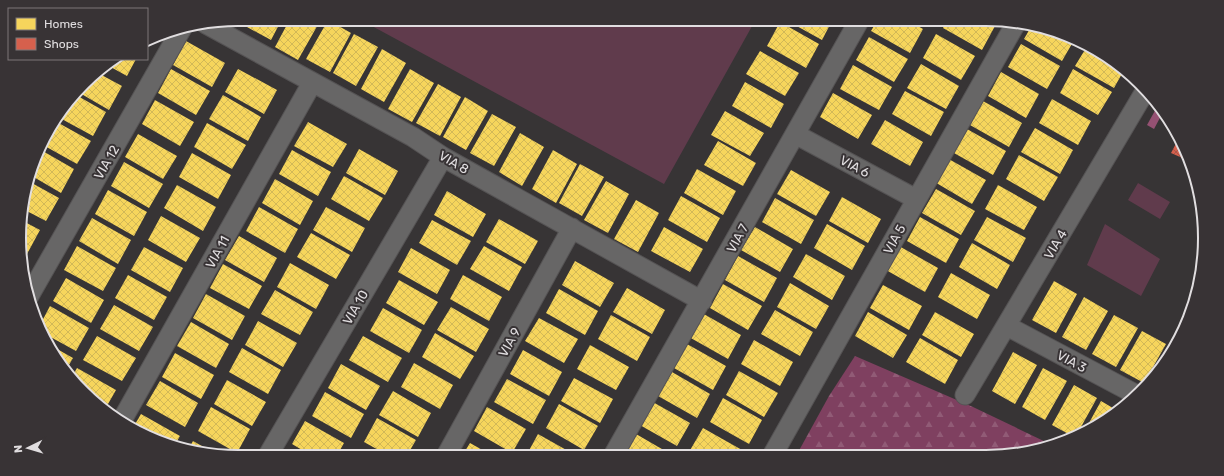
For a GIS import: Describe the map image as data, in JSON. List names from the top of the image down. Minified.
{"streets":{"street":["VIA 12","VIA 8","VIA 6","VIA 7","VIA 5","VIA 4","VIA 11","VIA 10","VIA 9","VIA 3"]},"crossings":[["VIA 8","VIA 7"],["VIA 8","VIA 11"],["VIA 8","VIA 10"],["VIA 8","VIA 9"],["VIA 6","VIA 7"],["VIA 6","VIA 5"],["VIA 4","VIA 3"]],"legend":["Homes","Shops"],"north":"left"}
